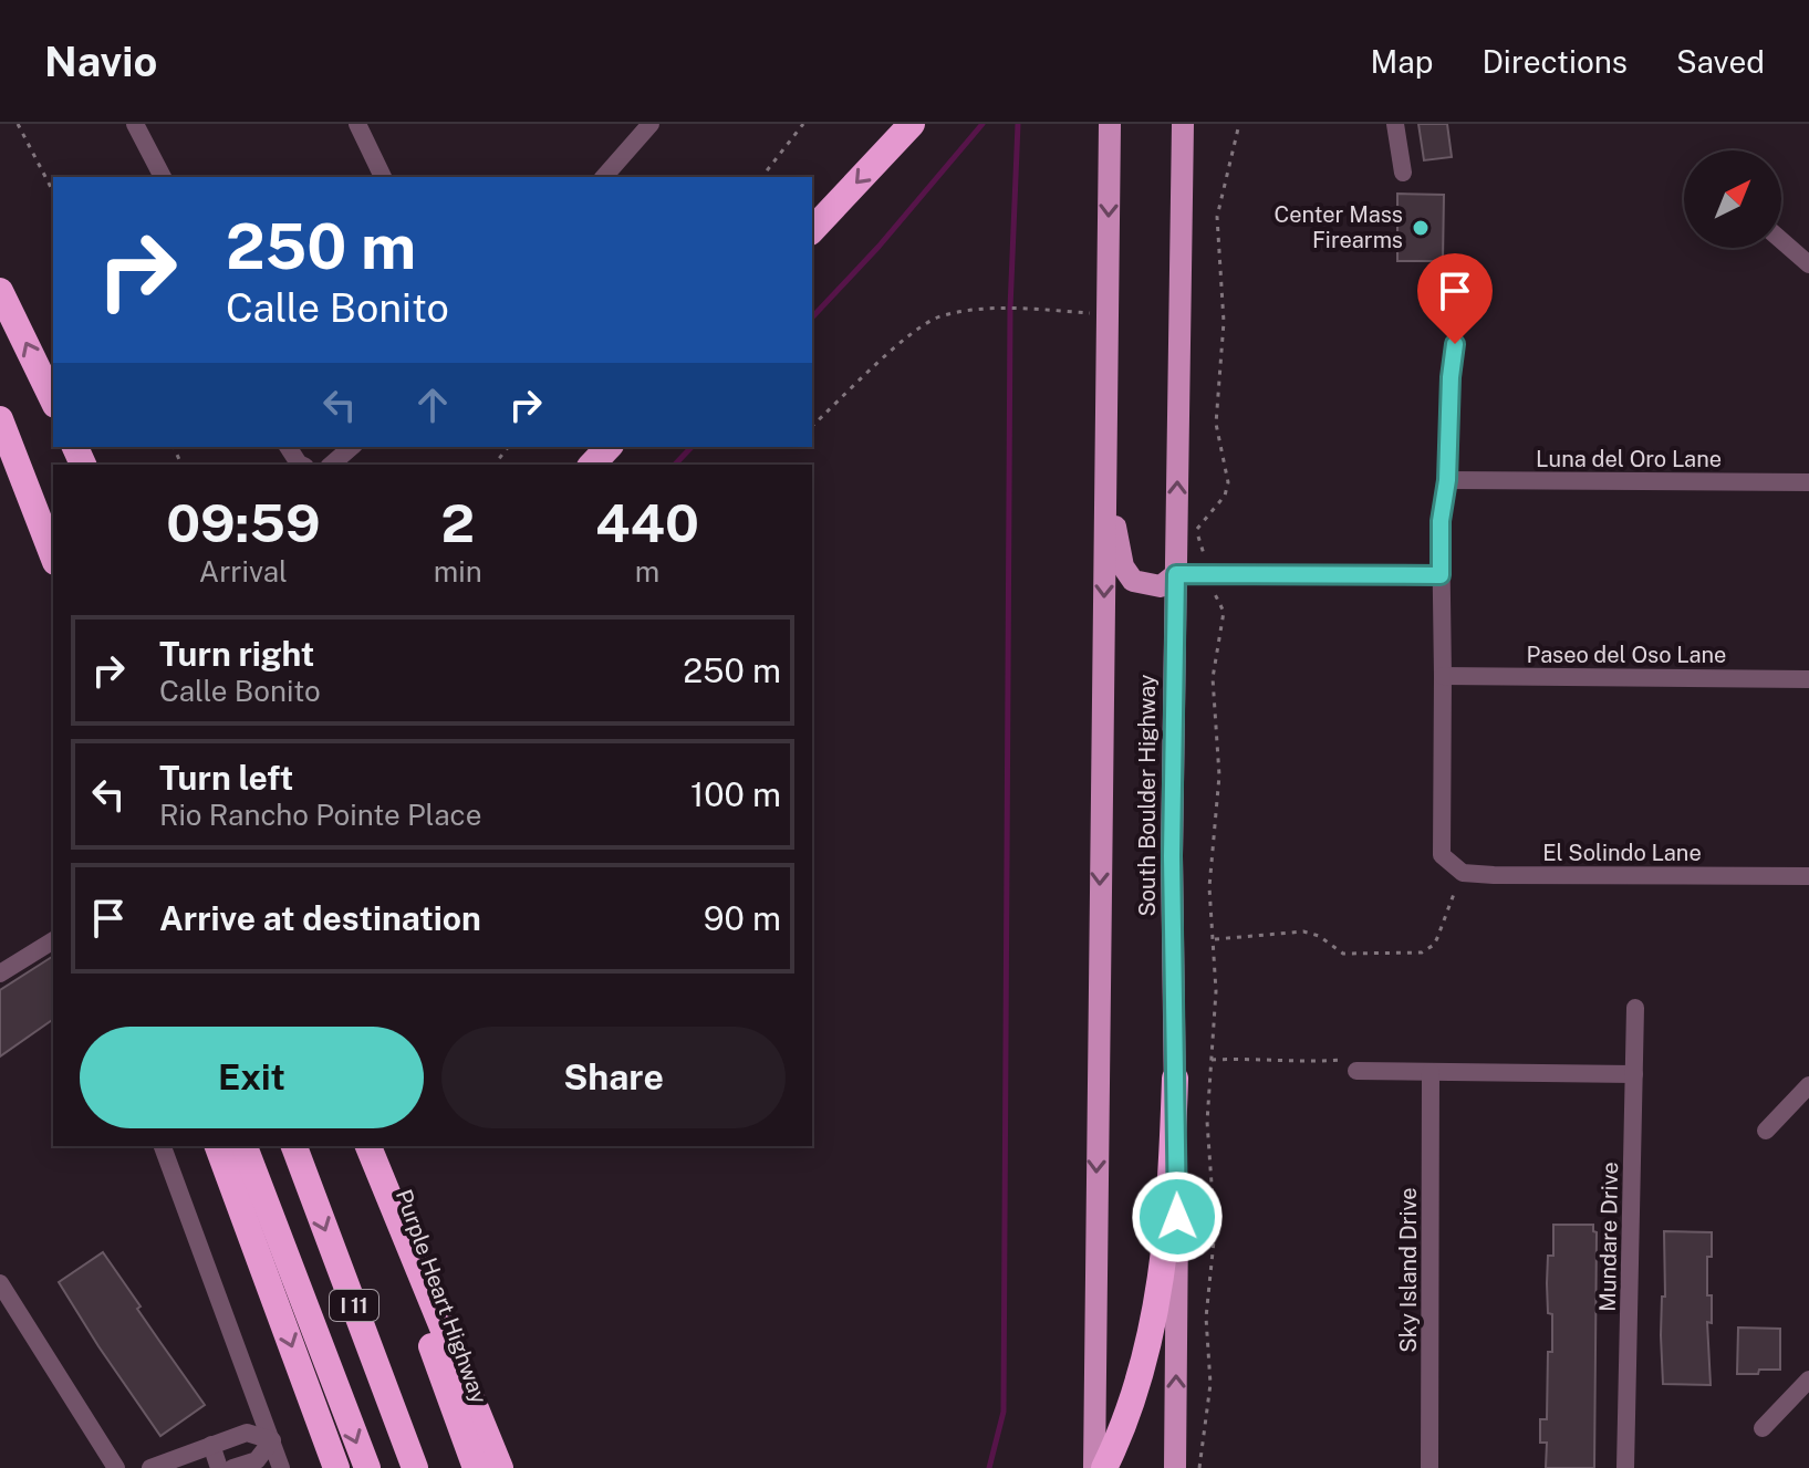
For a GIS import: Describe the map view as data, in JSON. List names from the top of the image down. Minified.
{"streets":{"highway":["Purple Heart Highway","I 11"],"main road":["South Boulder Highway"],"street":["Luna del Oro Lane","Paseo del Oso Lane","El Solindo Lane","Mundare Drive","Sky Island Drive"]},"crossings":[["Paseo del Oso Lane","El Solindo Lane"]],"places":["Center Mass Firearms"],"north":"top right","page":{"header":"Navio","nav":["Map","Directions","Saved"],"turn":["250 m","Calle Bonito"],"eta":["09:59","Arrival","2","min","440","m"],"list":[{"name":"Turn right","note":"Calle Bonito","value":"250 m"},{"name":"Turn left","note":"Rio Rancho Pointe Place","value":"100 m"},{"name":"Arrive at destination","value":"90 m"}],"buttons":["Exit","Share"]}}
